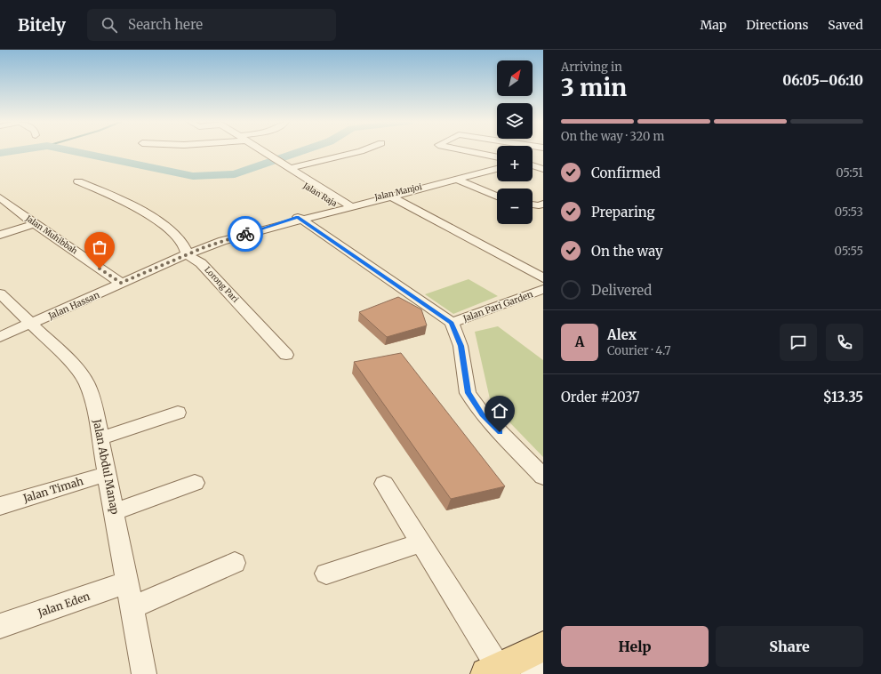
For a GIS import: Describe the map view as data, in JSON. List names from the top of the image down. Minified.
{"streets":{"street":["Jalan Manjoi","Jalan Raja","Jalan Muhibbah","Lorong Pari","Jalan Hassan","Jalan Pari Garden","Jalan Abdul Manap","Jalan Timah","Jalan Eden"]},"crossings":[["Jalan Manjoi","Jalan Raja"],["Jalan Manjoi","Jalan Hassan"],["Jalan Raja","Jalan Hassan"],["Jalan Muhibbah","Jalan Hassan"],["Lorong Pari","Jalan Hassan"],["Jalan Hassan","Jalan Abdul Manap"],["Jalan Abdul Manap","Jalan Timah"],["Jalan Abdul Manap","Jalan Eden"]],"north":"top right","page":{"header":"Bitely","search":"Search here","nav":["Map","Directions","Saved"],"heading":["3 min","Arriving in","06:05–06:10"],"panel":["Alex","Courier · 4.7","Order #2037","$13.35"],"map_buttons":["+","−"],"bar":"On the way · 320 m","list":[["Confirmed","05:51"],["Preparing","05:53"],["On the way","05:55"],"Delivered"],"round":"A","buttons":["Help","Share"]}}
